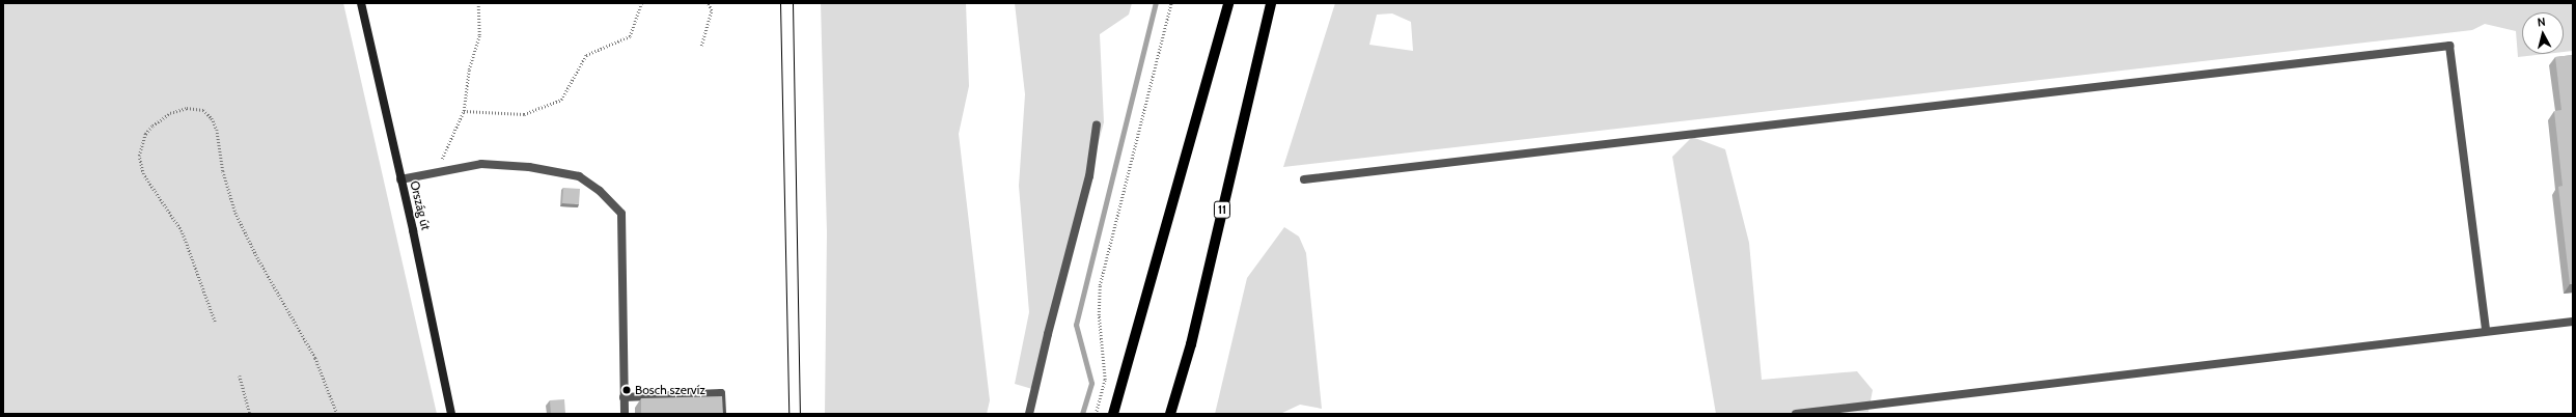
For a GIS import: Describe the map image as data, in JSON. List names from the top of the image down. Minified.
{"streets":{"main road":["Ország út","11"]},"places":["Bosch szervíz"],"north":"top"}
